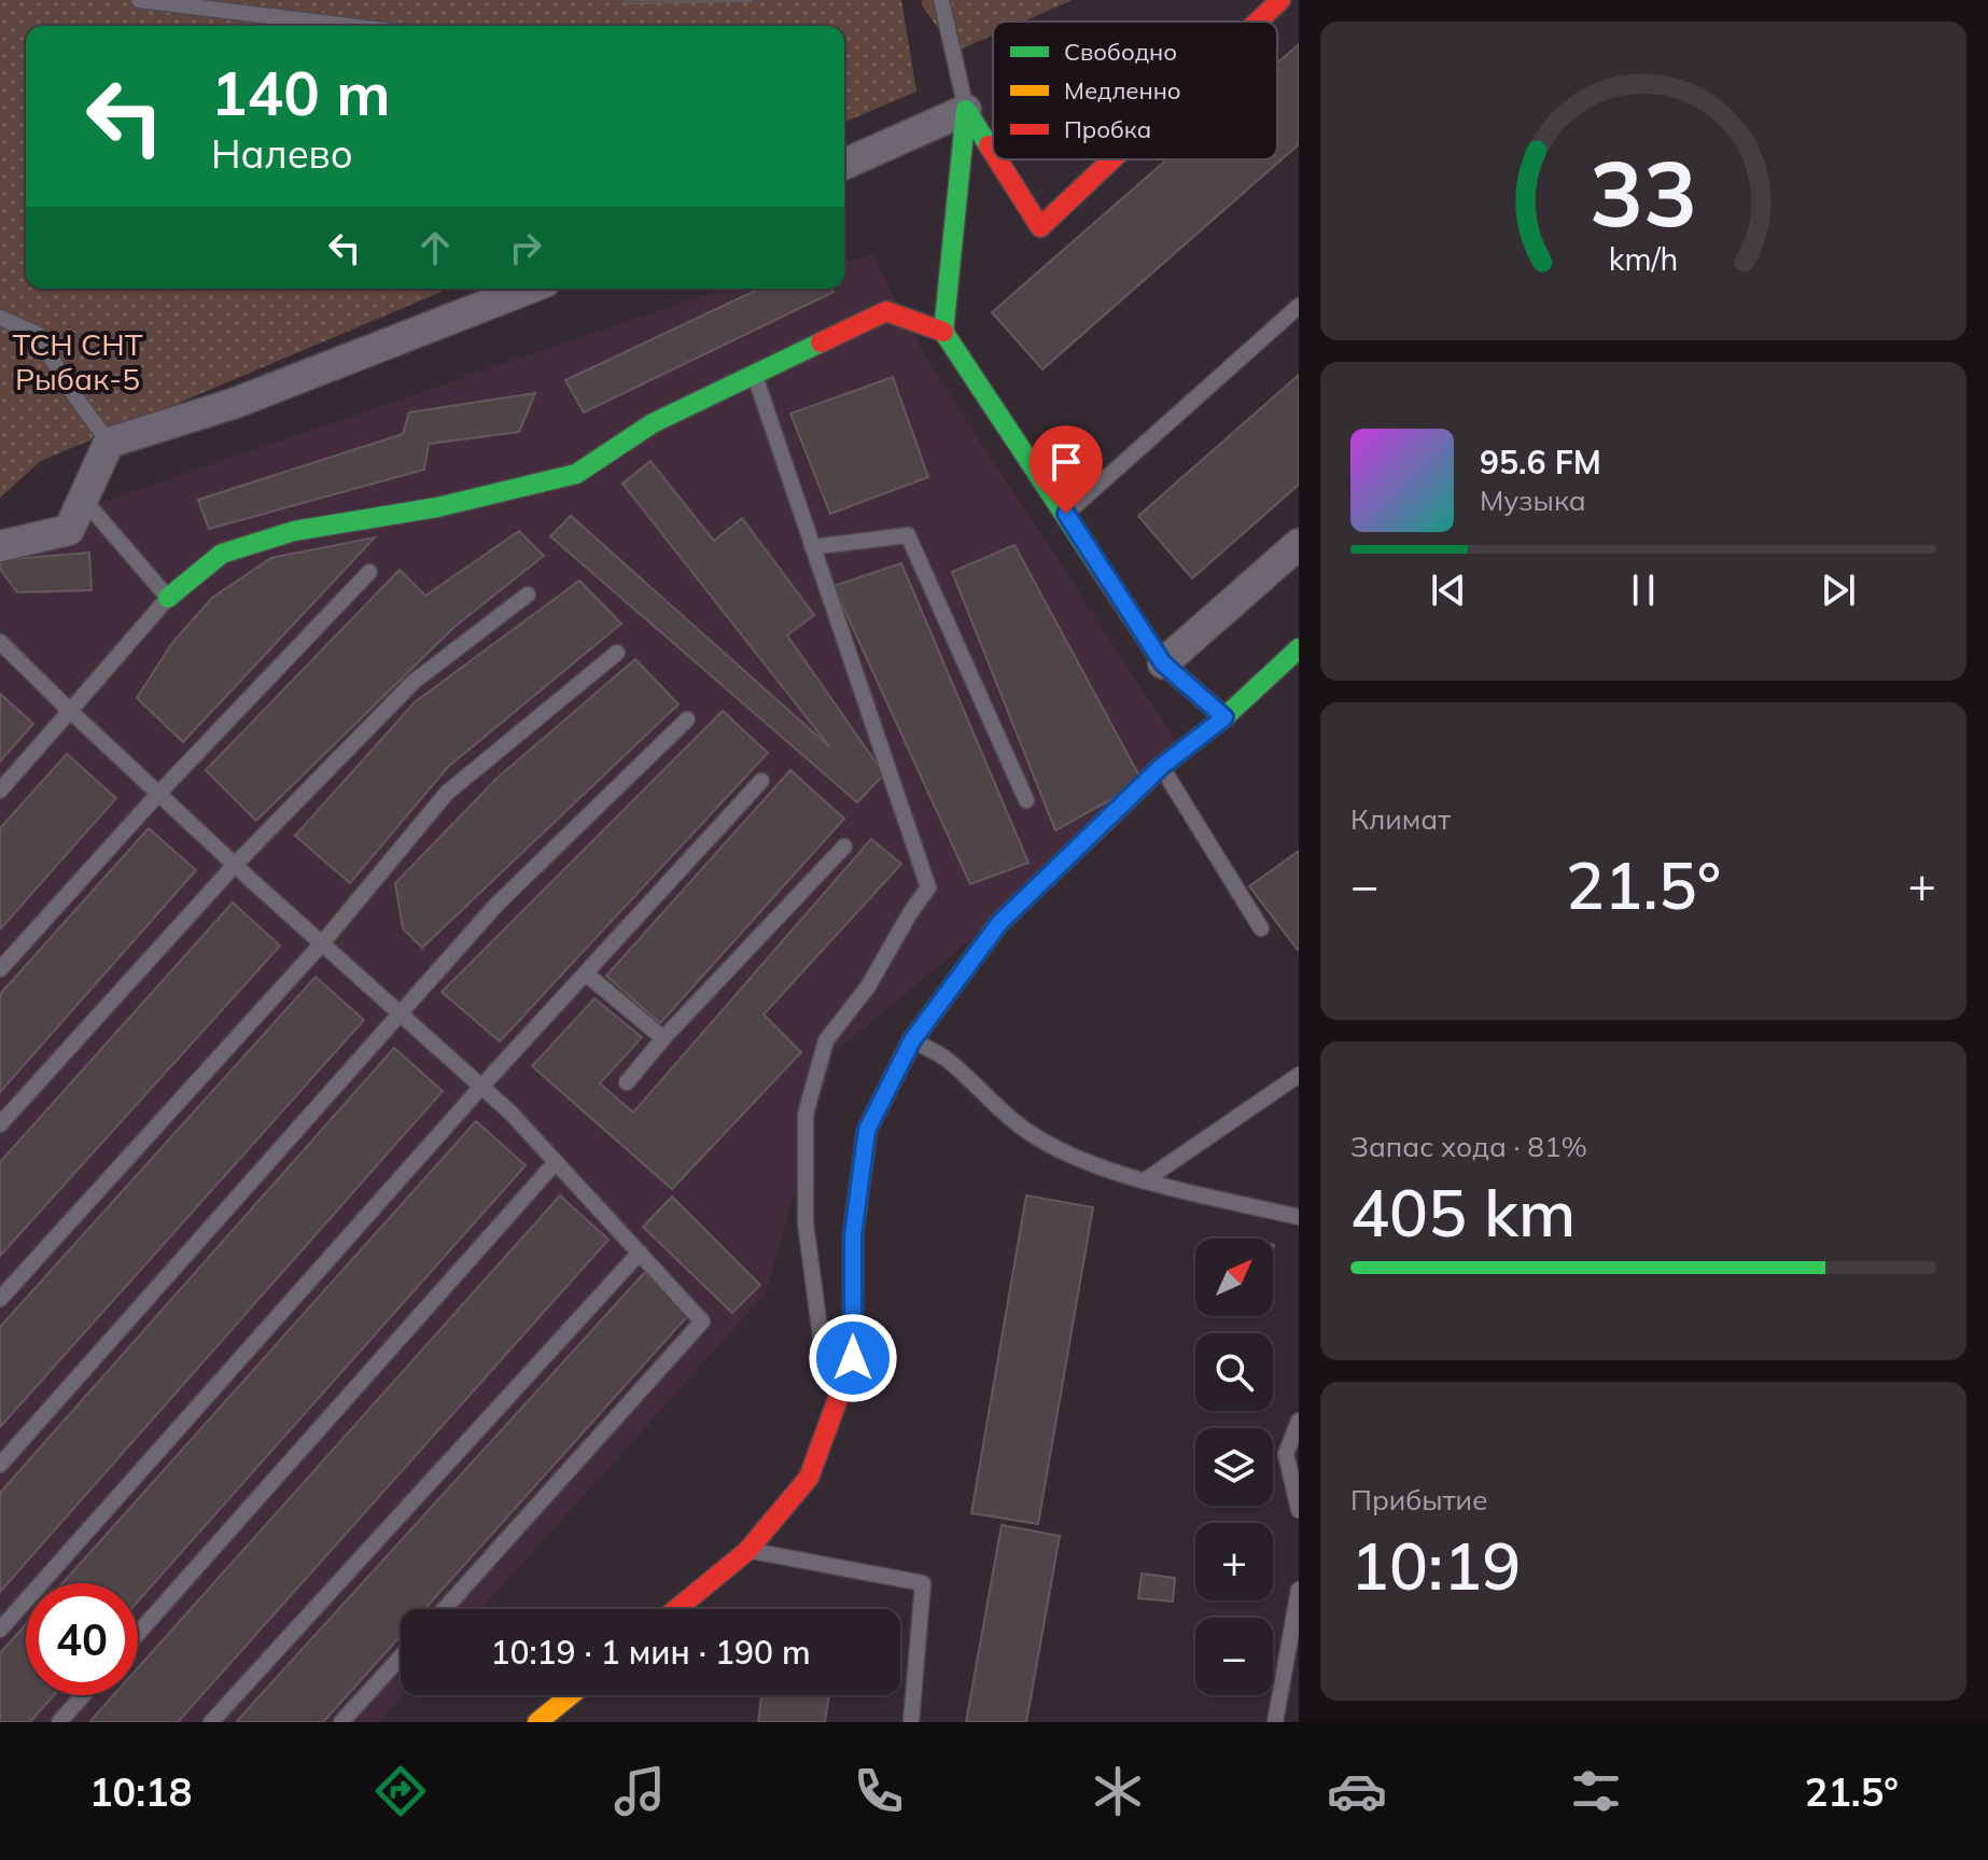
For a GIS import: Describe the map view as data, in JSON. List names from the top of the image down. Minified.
{"parks":["ТСН СНТ Рыбак-5"],"legend":["Свободно","Медленно","Пробка"],"north":"top right","page":{"turn":["140 m","Налево"],"song":["95.6 FM","Музыка"],"tile":["Климат",["Запас хода · 81%","405 km"],["Прибытие","10:19"]],"heat":["−","21.5°","+"],"map_buttons":["+","−"],"limit":"40","trip":"10:19 · 1 мин · 190 m","tabs":["10:18","21.5°"],"gauge":["33","km/h"]}}
